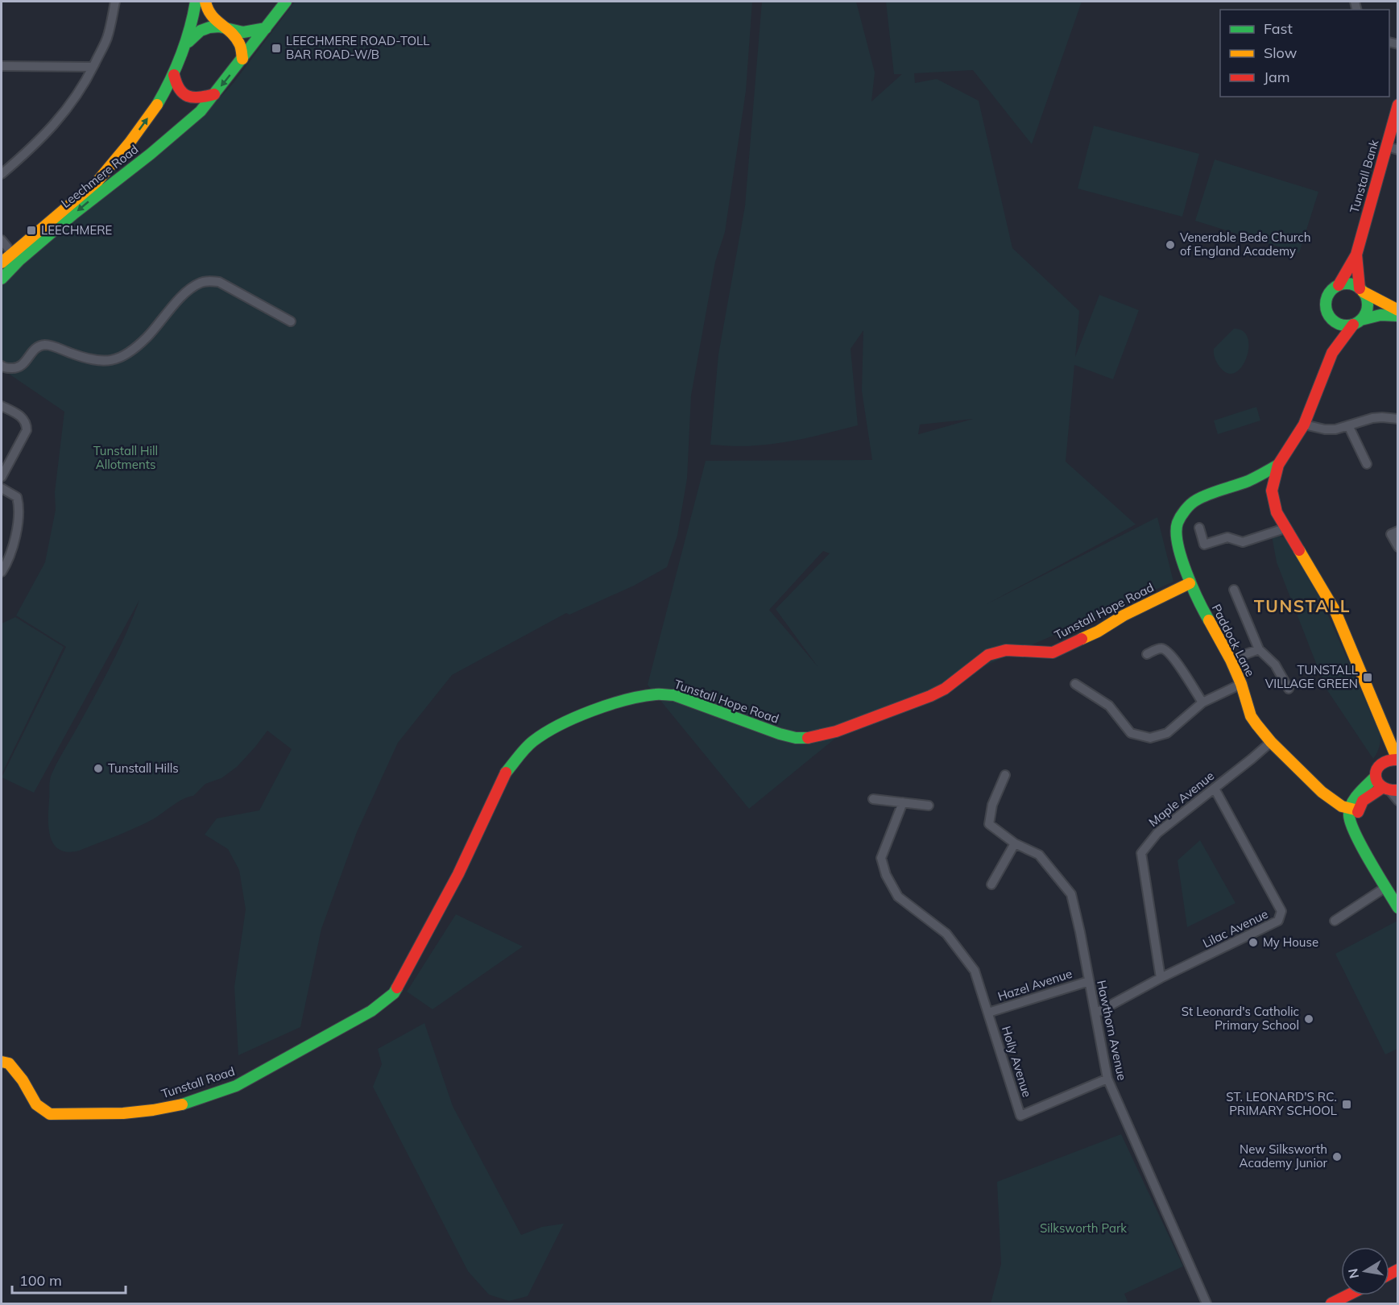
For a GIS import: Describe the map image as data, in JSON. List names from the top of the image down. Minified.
{"streets":{"street":["Leechmere Road","Tunstall Bank","Tunstall Hope Road","Paddock Lane","Maple Avenue","Lilac Avenue","Hazel Avenue","Hawthorn Avenue","Holly Avenue","Tunstall Road"]},"crossings":[["Tunstall Hope Road","Paddock Lane"],["Tunstall Hope Road","Tunstall Road"],["Paddock Lane","Maple Avenue"],["Maple Avenue","Lilac Avenue"],["Lilac Avenue","Hawthorn Avenue"],["Hazel Avenue","Hawthorn Avenue"],["Hazel Avenue","Holly Avenue"],["Hawthorn Avenue","Holly Avenue"]],"districts":["TUNSTALL"],"parks":["Tunstall Hill Allotments","Silksworth Park"],"places":{"transit":["LEECHMERE ROAD-TOLL BAR ROAD-W/B","LEECHMERE","TUNSTALL VILLAGE GREEN","ST. LEONARD'S RC. PRIMARY SCHOOL"],"other":["Venerable Bede Church of England Academy","Tunstall Hills","My House","St Leonard's Catholic Primary School","New Silksworth Academy Junior"]},"legend":["Fast","Slow","Jam"],"scale_bar":"100 m","north":"left"}
